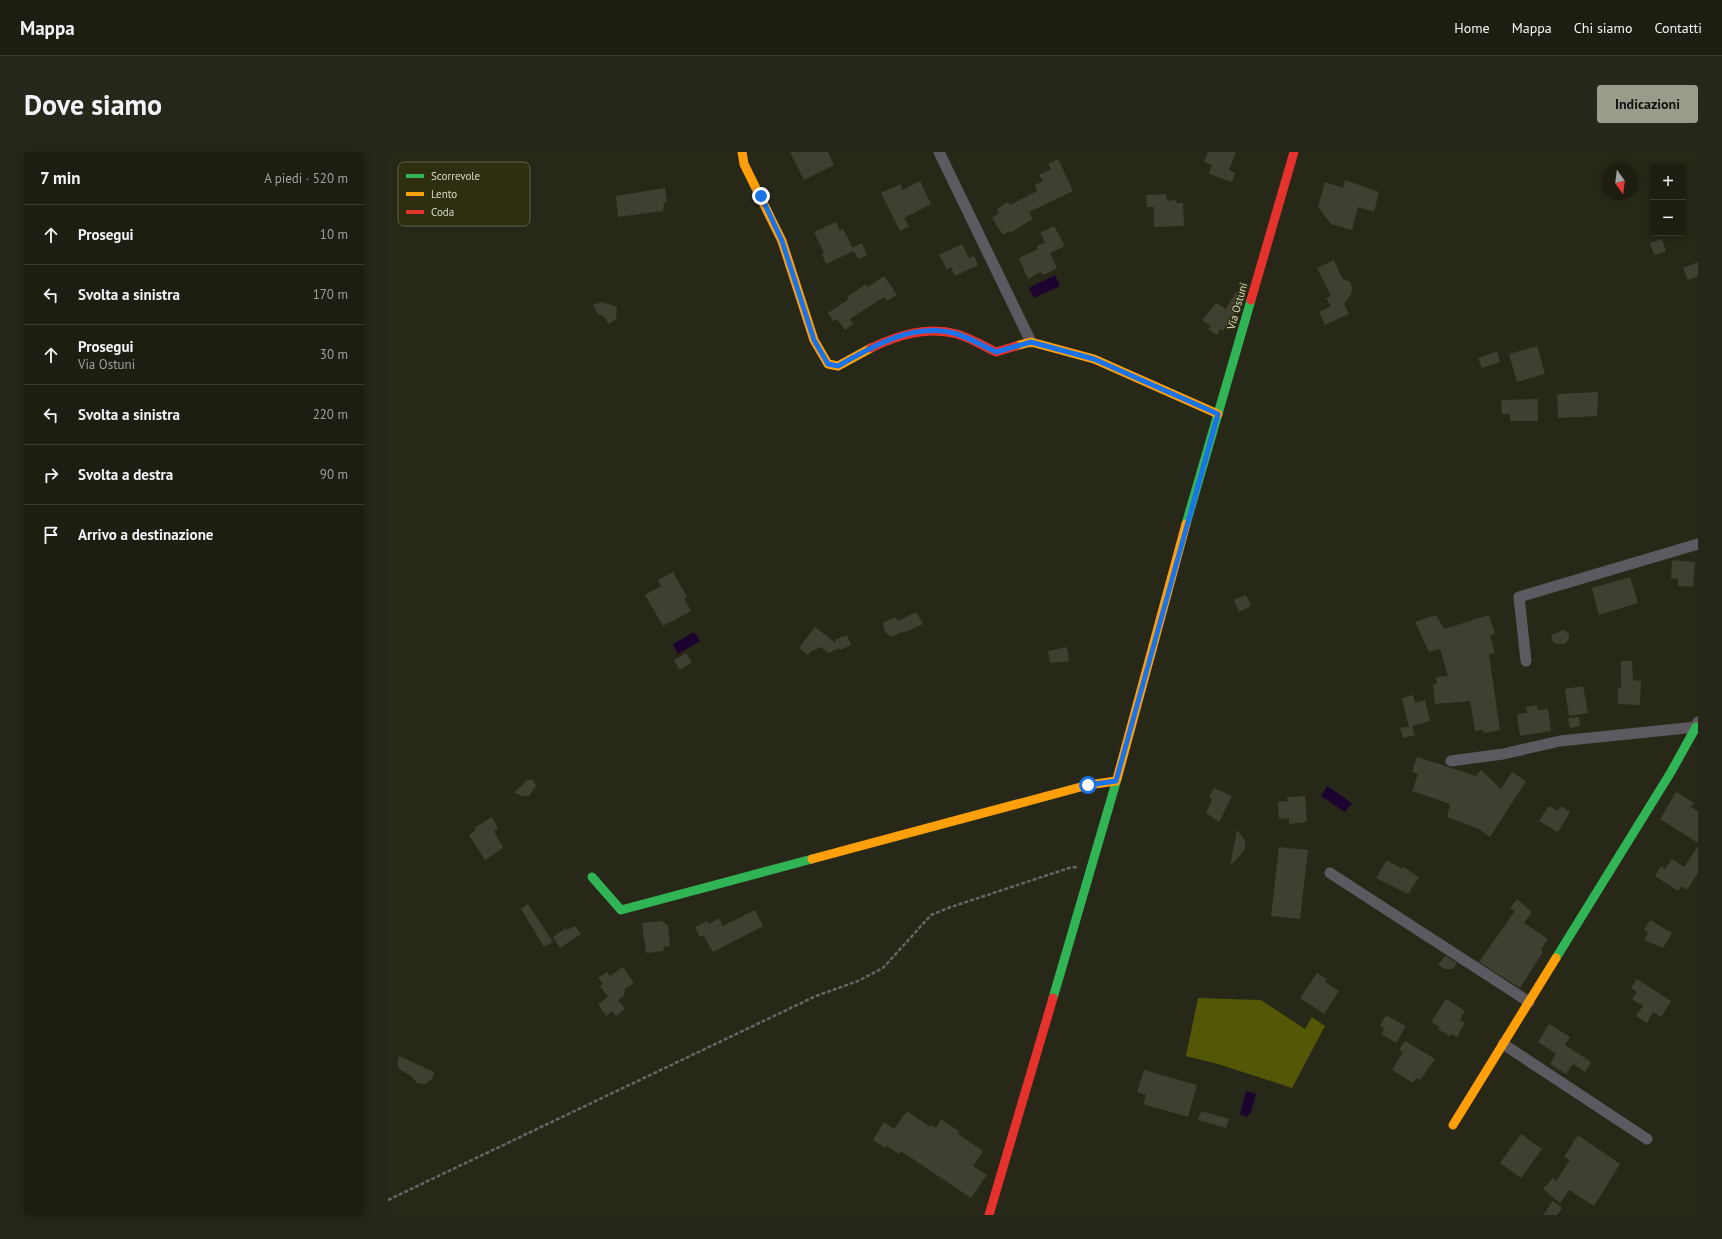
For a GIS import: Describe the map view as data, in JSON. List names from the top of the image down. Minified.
{"streets":{"street":["Via Ostuni"]},"legend":["Scorrevole","Lento","Coda"],"north":"bottom","page":{"header":"Mappa","nav":["Home","Mappa","Chi siamo","Contatti"],"buttons":"Indicazioni","title":"Dove siamo","heading":["7 min","A piedi · 520 m"],"map_buttons":["+","−"],"list":[["Prosegui","10 m"],["Svolta a sinistra","170 m"],["Prosegui","Via Ostuni","30 m"],["Svolta a sinistra","220 m"],["Svolta a destra","90 m"],"Arrivo a destinazione"]}}
